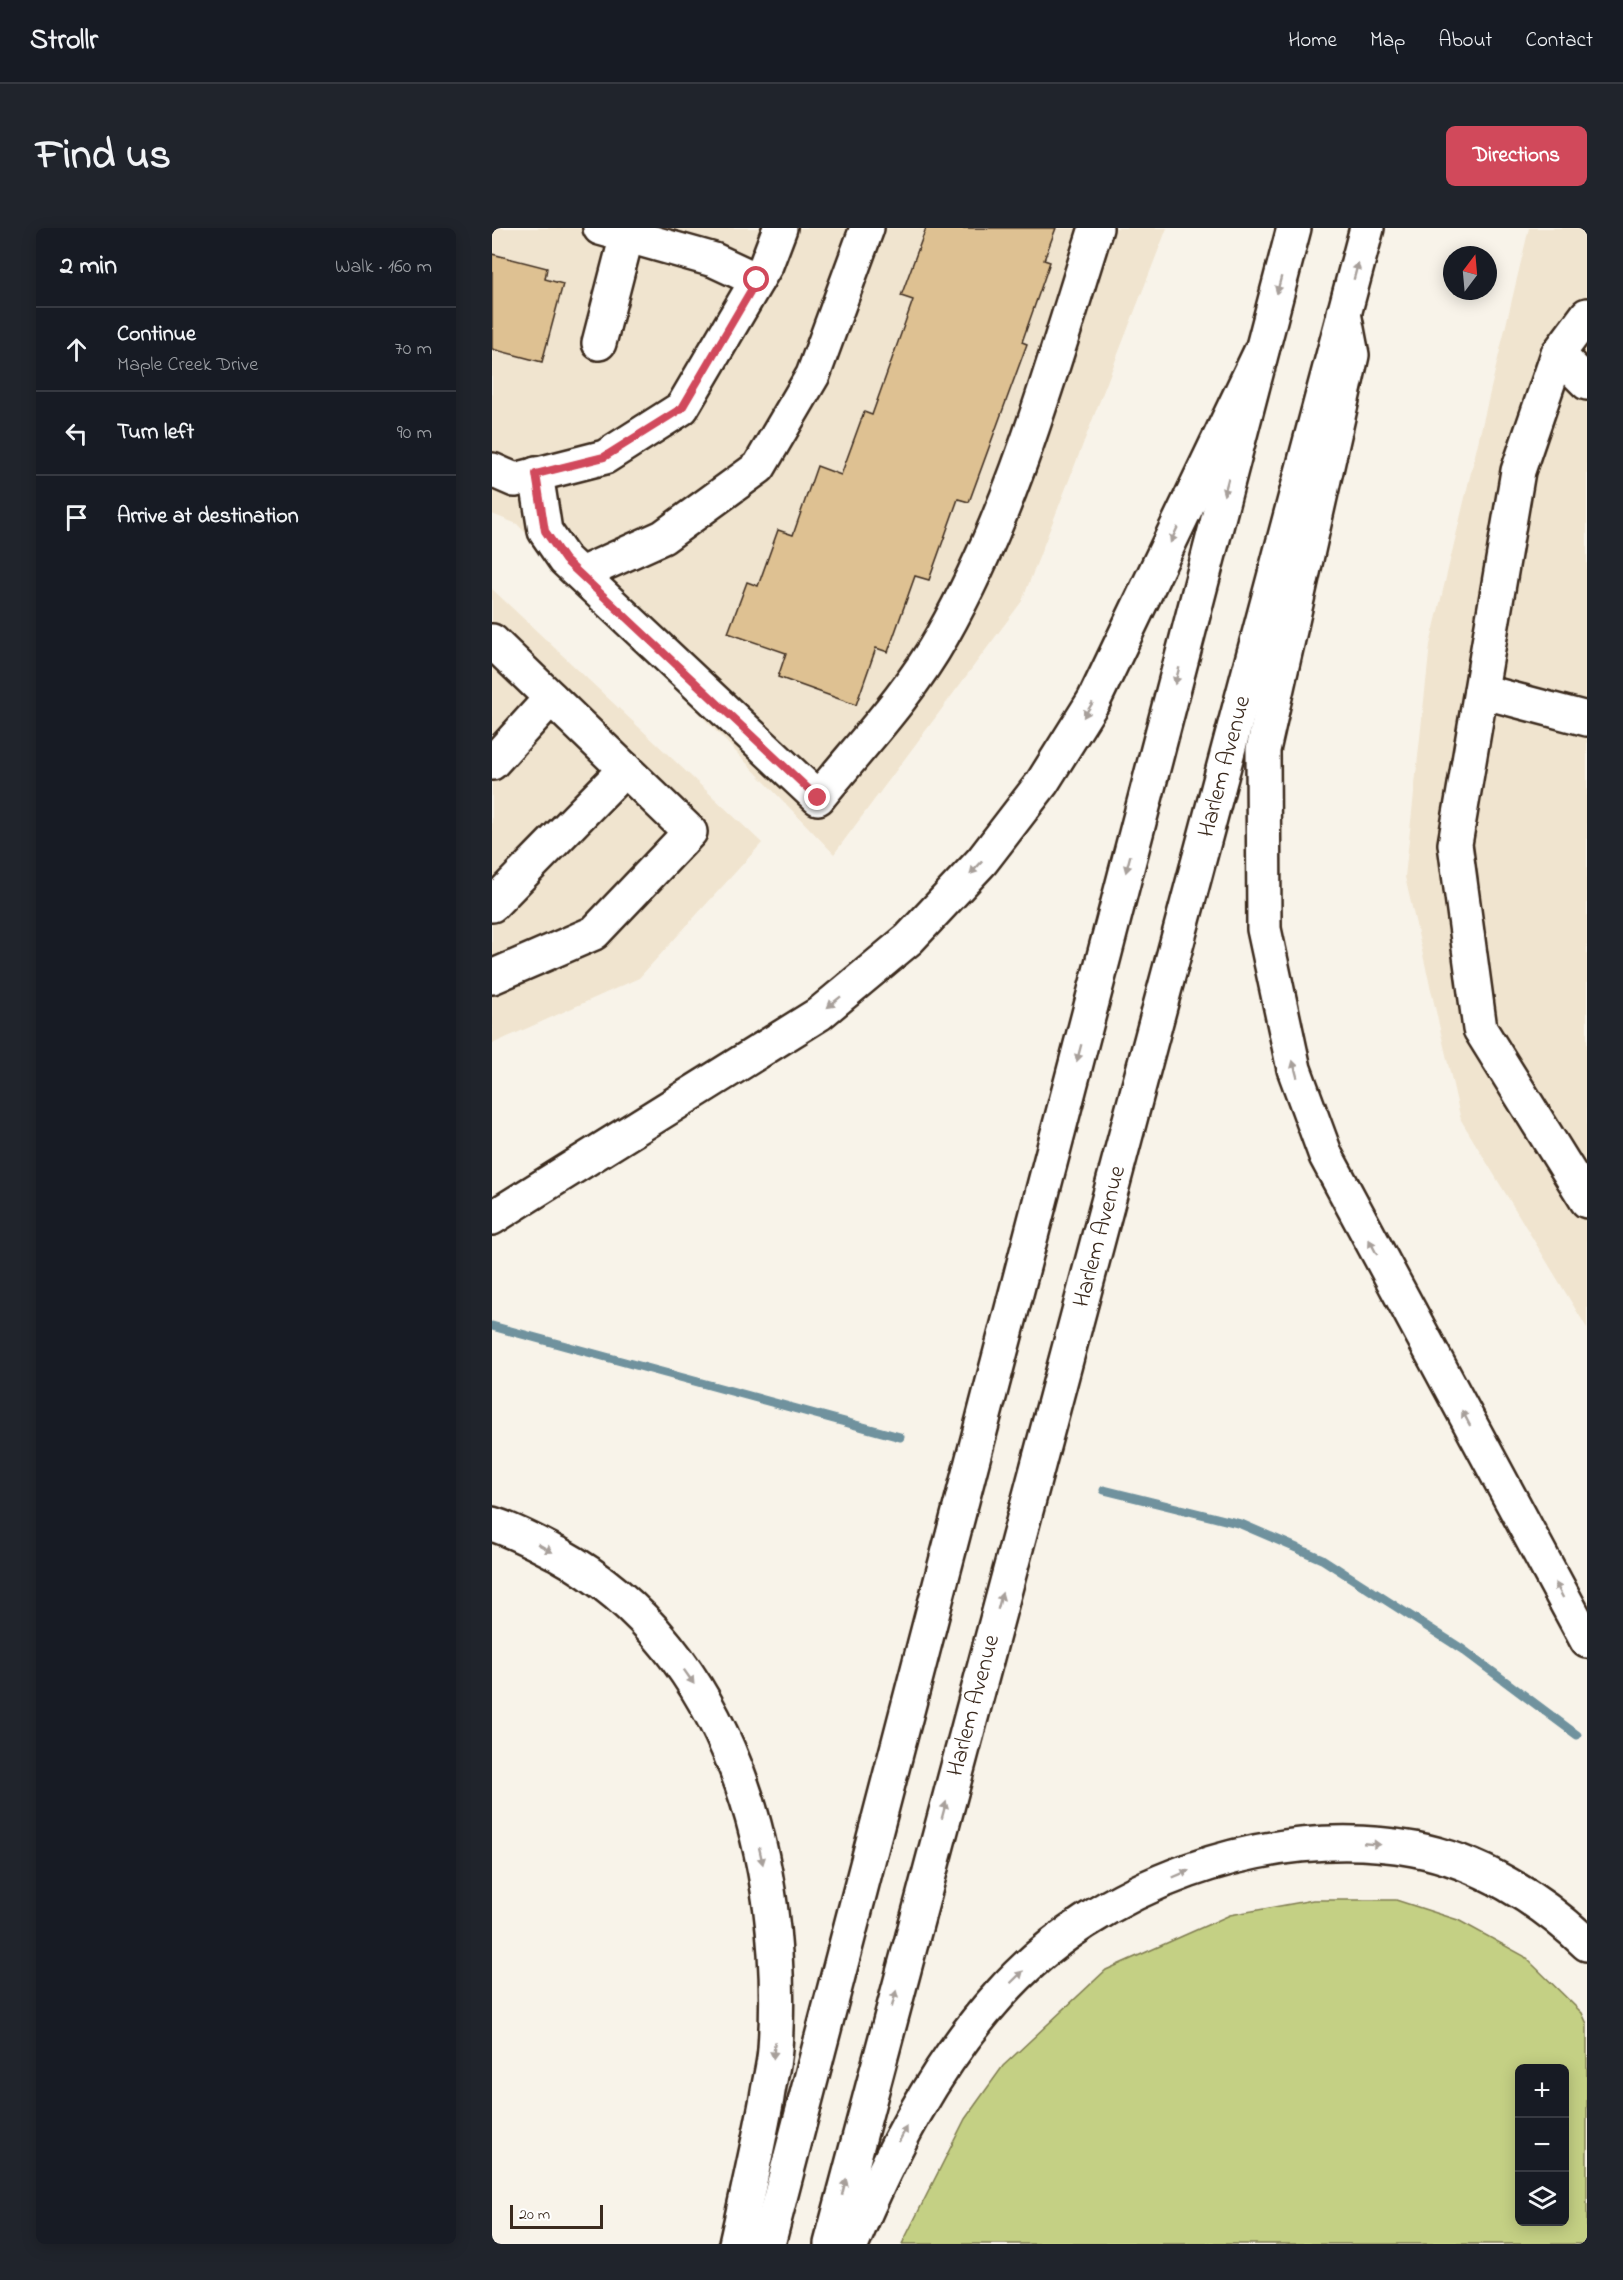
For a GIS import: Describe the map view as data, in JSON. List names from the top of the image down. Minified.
{"streets":{"main road":["Harlem Avenue"]},"scale_bar":"20 m","north":"top","page":{"header":"Strollr","nav":["Home","Map","About","Contact"],"title":"Find us","buttons":"Directions","heading":["2 min","Walk · 160 m"],"list":[["Continue","Maple Creek Drive","70 m"],["Turn left","90 m"],"Arrive at destination"],"map_buttons":["+","−"],"scale":"20 m"}}
